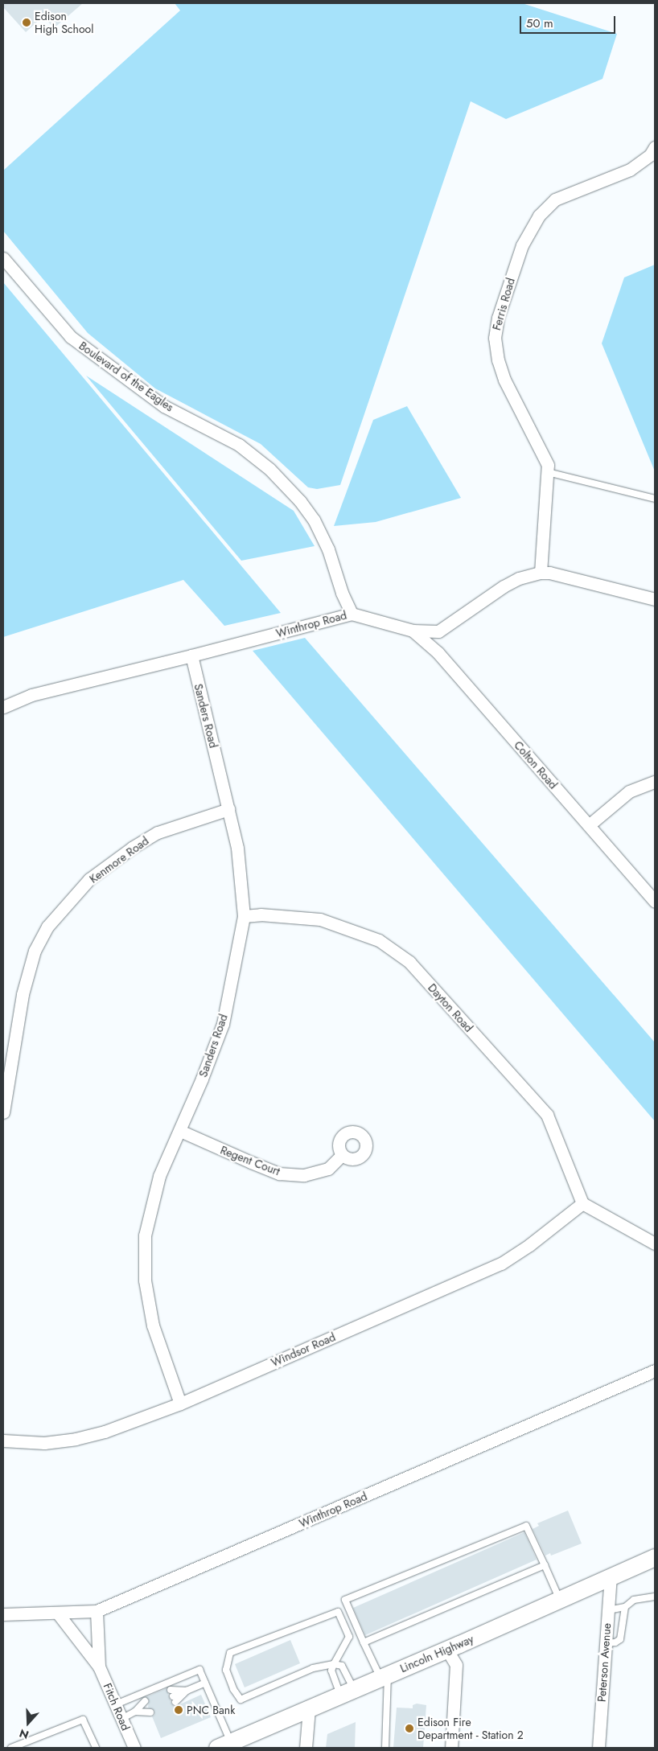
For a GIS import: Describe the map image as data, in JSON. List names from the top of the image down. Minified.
{"streets":{"main road":["Lincoln Highway"],"street":["Ferris Road","Boulevard of the Eagles","Winthrop Road","Sanders Road","Colton Road","Kenmore Road","Dayton Road","Regent Court","Windsor Road","Peterson Avenue","Fitch Road"]},"crossings":[["Ferris Road","Winthrop Road"],["Boulevard of the Eagles","Winthrop Road"],["Winthrop Road","Sanders Road"],["Winthrop Road","Colton Road"],["Winthrop Road","Fitch Road"],["Sanders Road","Kenmore Road"],["Sanders Road","Dayton Road"],["Sanders Road","Regent Court"],["Sanders Road","Windsor Road"],["Dayton Road","Windsor Road"],["Lincoln Highway","Peterson Avenue"]],"places":["Edison High School","PNC Bank","Edison Fire Department - Station 2"],"scale_bar":"50 m","north":"bottom"}
